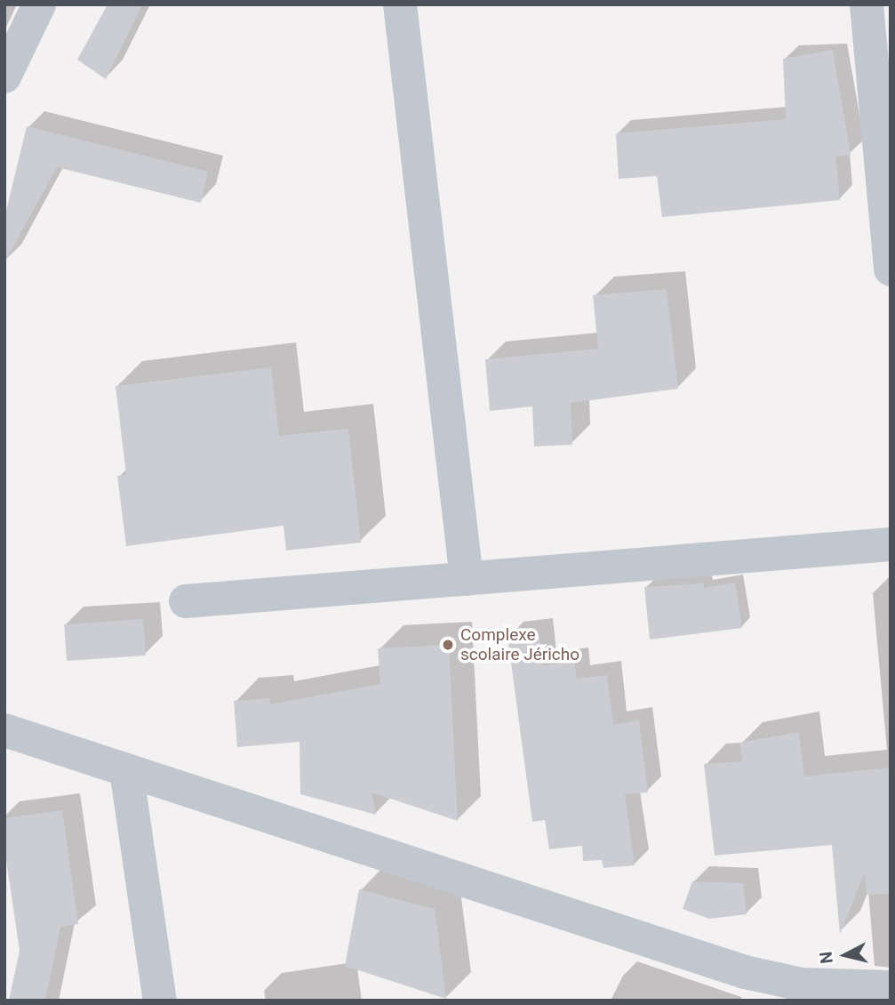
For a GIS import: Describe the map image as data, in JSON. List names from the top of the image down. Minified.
{"places":["Complexe scolaire Jéricho"],"north":"left"}
